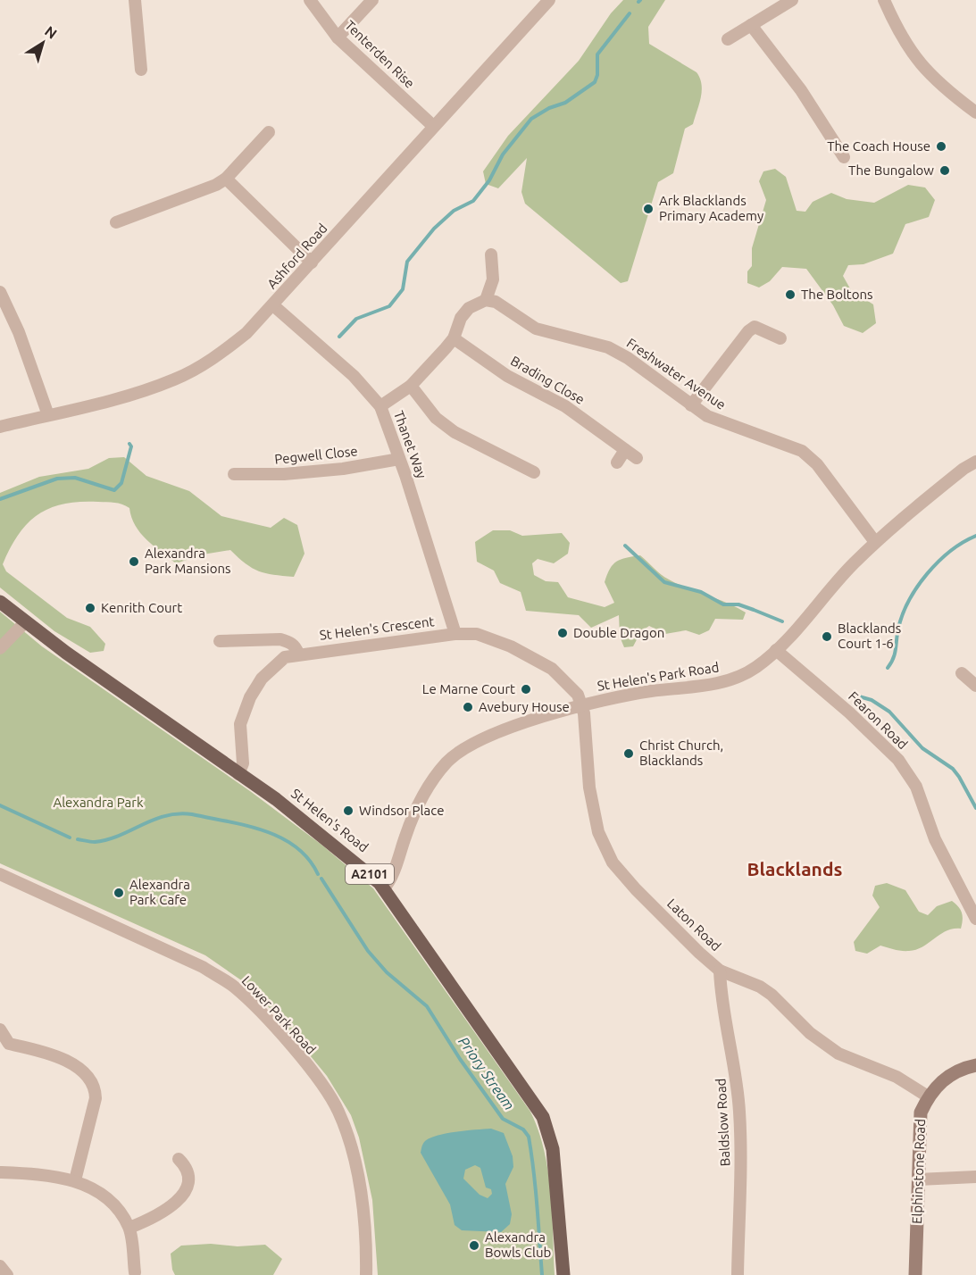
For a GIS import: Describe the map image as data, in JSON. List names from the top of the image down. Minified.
{"streets":{"main road":["St Helen's Road","A2101"],"street":["Tenterden Rise","Ashford Road","Freshwater Avenue","Brading Close","Thanet Way","Pegwell Close","St Helen's Crescent","St Helen's Park Road","Fearon Road","Laton Road","Lower Park Road","Baldslow Road","Elphinstone Road"]},"crossings":[["Tenterden Rise","Ashford Road"],["Ashford Road","Thanet Way"],["Freshwater Avenue","St Helen's Park Road"],["Thanet Way","Pegwell Close"],["Thanet Way","St Helen's Crescent"],["St Helen's Crescent","St Helen's Park Road"],["St Helen's Crescent","St Helen's Road"],["St Helen's Crescent","Laton Road"],["St Helen's Park Road","Fearon Road"],["St Helen's Park Road","St Helen's Road"],["St Helen's Park Road","Laton Road"],["Laton Road","Baldslow Road"],["Laton Road","Elphinstone Road"]],"districts":["Blacklands"],"water":["Priory Stream"],"parks":["Alexandra Park"],"places":["The Coach House","The Bungalow","Ark Blacklands Primary Academy","The Boltons","Alexandra Park Mansions","Kenrith Court","Double Dragon","Blacklands Court 1-6","Le Marne Court","Avebury House","Christ Church, Blacklands","Windsor Place","Alexandra Park Cafe","Alexandra Bowls Club"],"north":"top right"}
